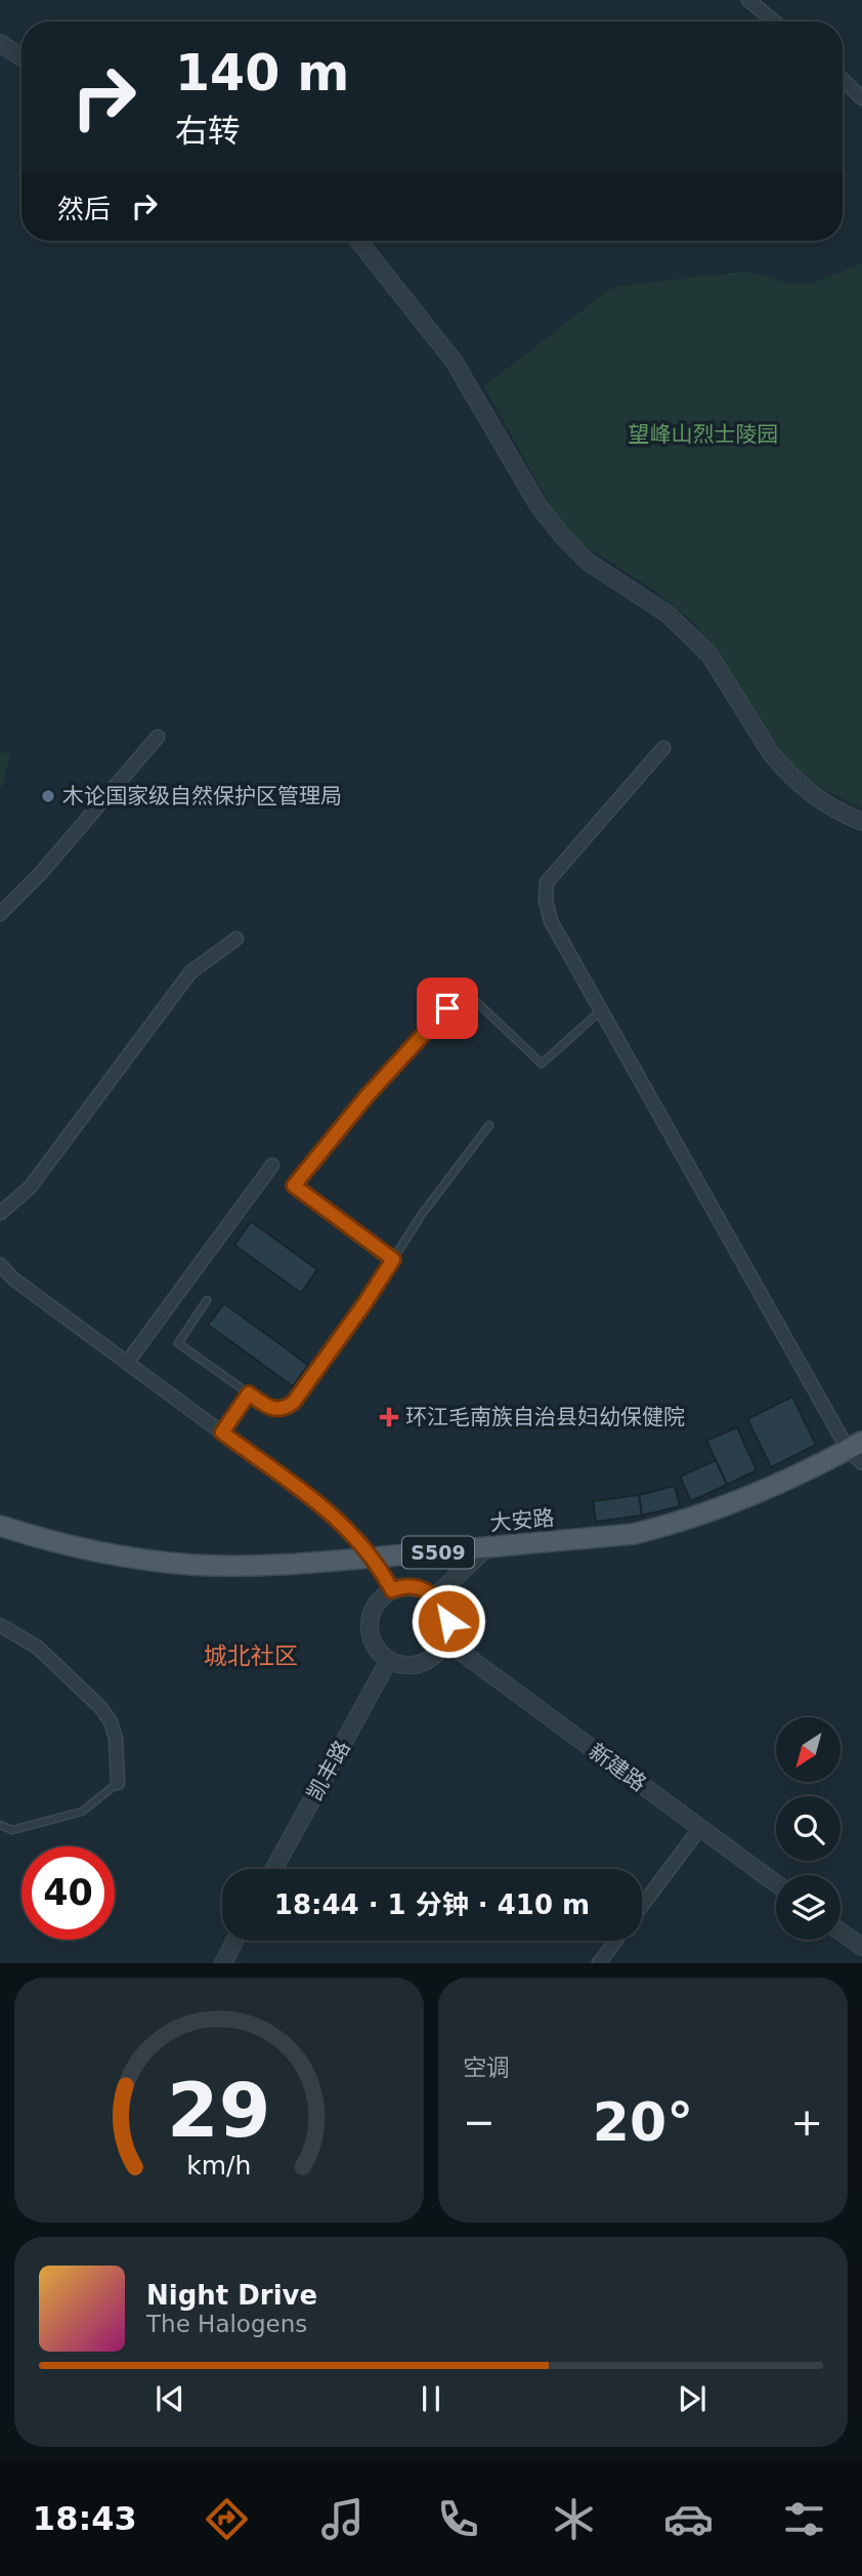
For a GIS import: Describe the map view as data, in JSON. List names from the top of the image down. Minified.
{"streets":{"main road":["大安路","S509"],"street":["新建路","凯丰路"]},"crossings":[["新建路","凯丰路"]],"districts":["城北社区"],"parks":["望峰山烈士陵园"],"places":{"other":["木论国家级自然保护区管理局"],"health":["环江毛南族自治县妇幼保健院"]},"north":"bottom left","page":{"turn":["140 m","右转"],"then":"然后","limit":"40","trip":"18:44 · 1 分钟 · 410 m","tile":"空调","heat":["−","20°","+"],"song":["Night Drive","The Halogens"],"tabs":"18:43","gauge":["29","km/h"]}}
